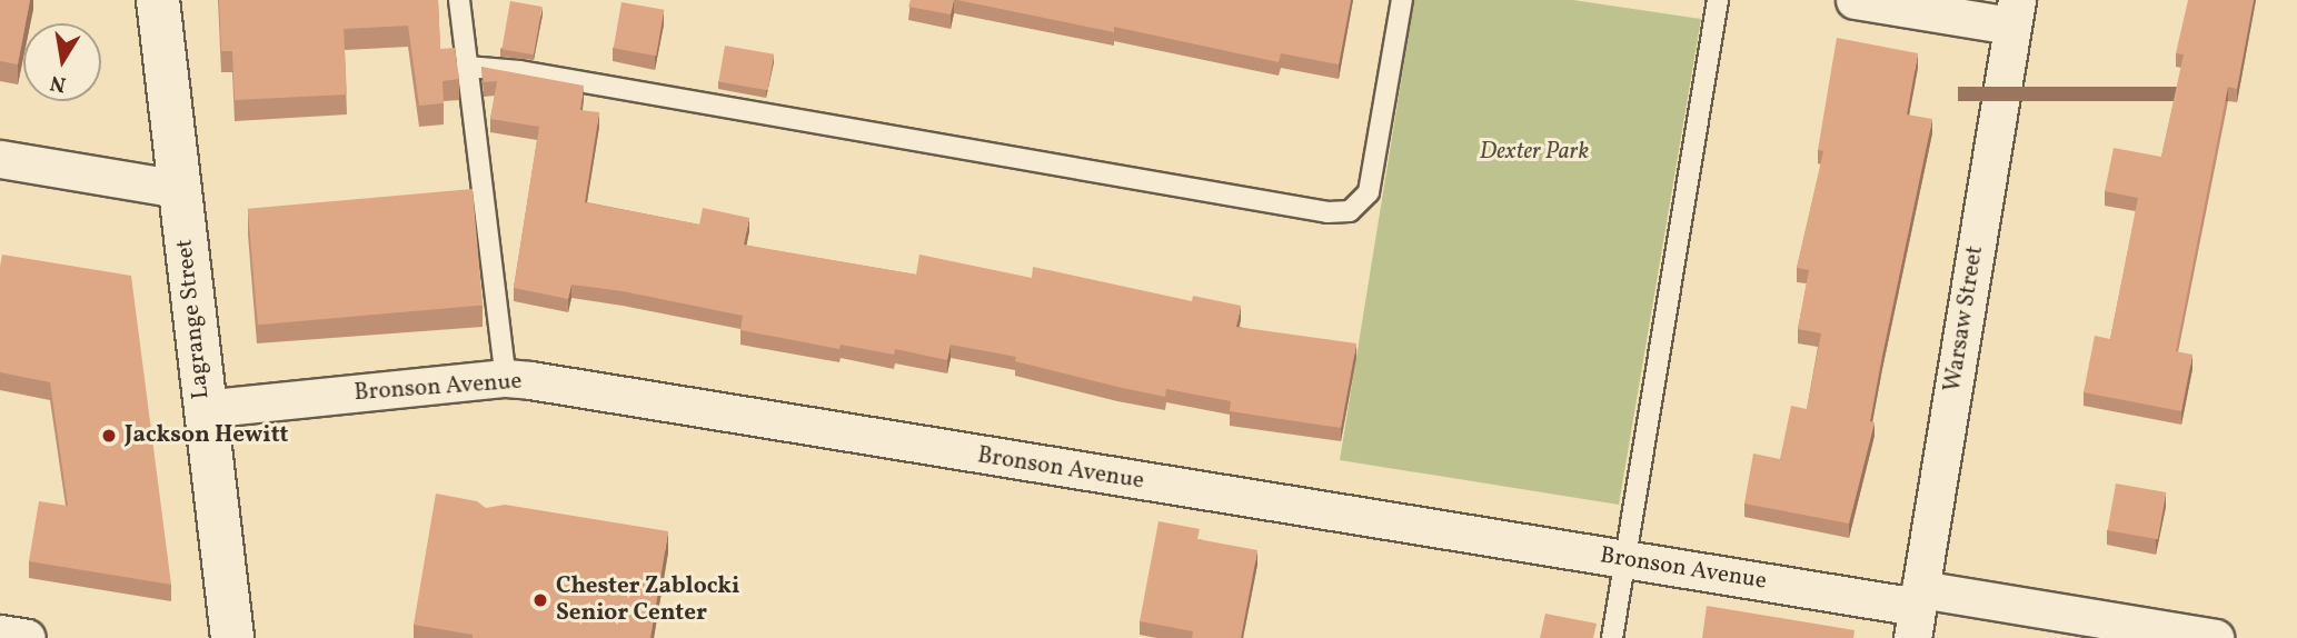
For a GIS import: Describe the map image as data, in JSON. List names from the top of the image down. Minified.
{"streets":{"main road":["Lagrange Street"],"street":["Warsaw Street","Bronson Avenue"]},"crossings":[["Lagrange Street","Bronson Avenue"],["Warsaw Street","Bronson Avenue"]],"parks":["Dexter Park"],"places":["Jackson Hewitt","Chester Zablocki Senior Center"],"north":"bottom"}
